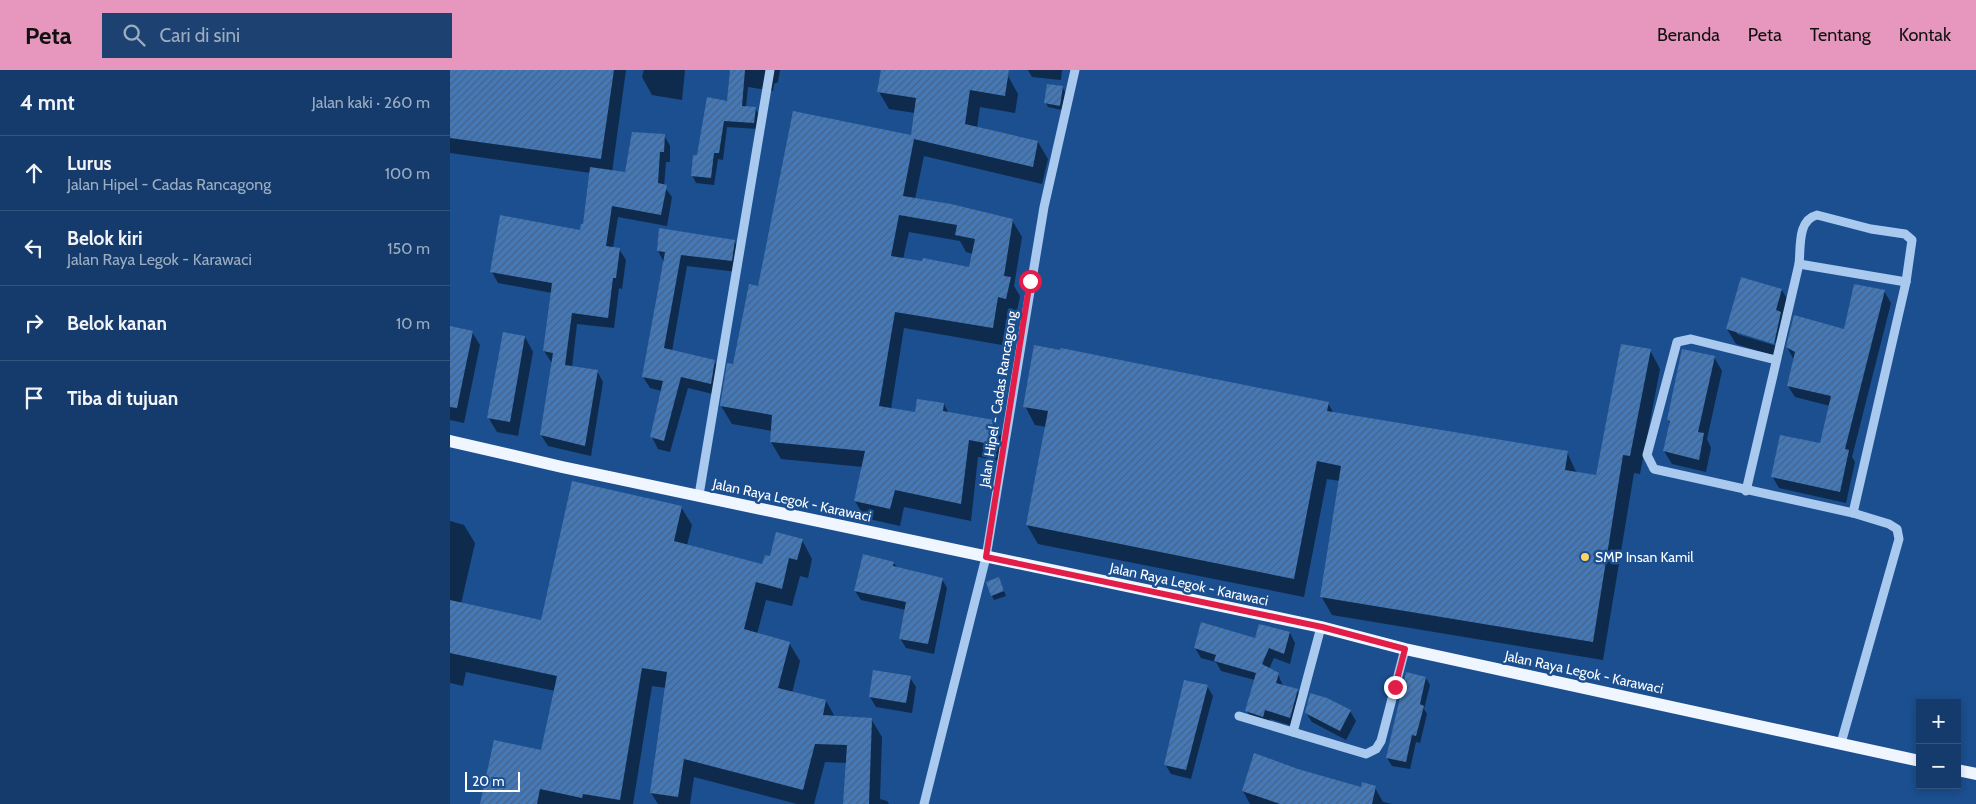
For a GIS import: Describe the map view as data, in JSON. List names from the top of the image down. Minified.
{"streets":{"main road":["Jalan Raya Legok - Karawaci"],"street":["Jalan Hipel - Cadas Rancagong"]},"crossings":[["Jalan Hipel - Cadas Rancagong","Jalan Raya Legok - Karawaci"]],"places":["SMP Insan Kamil"],"scale_bar":"20 m","page":{"header":"Peta","search":"Cari di sini","nav":["Beranda","Peta","Tentang","Kontak"],"heading":["4 mnt","Jalan kaki · 260 m"],"list":[["Lurus","Jalan Hipel - Cadas Rancagong","100 m"],["Belok kiri","Jalan Raya Legok - Karawaci","150 m"],["Belok kanan","10 m"],"Tiba di tujuan"],"map_buttons":["+","−"],"scale":"20 m"}}
